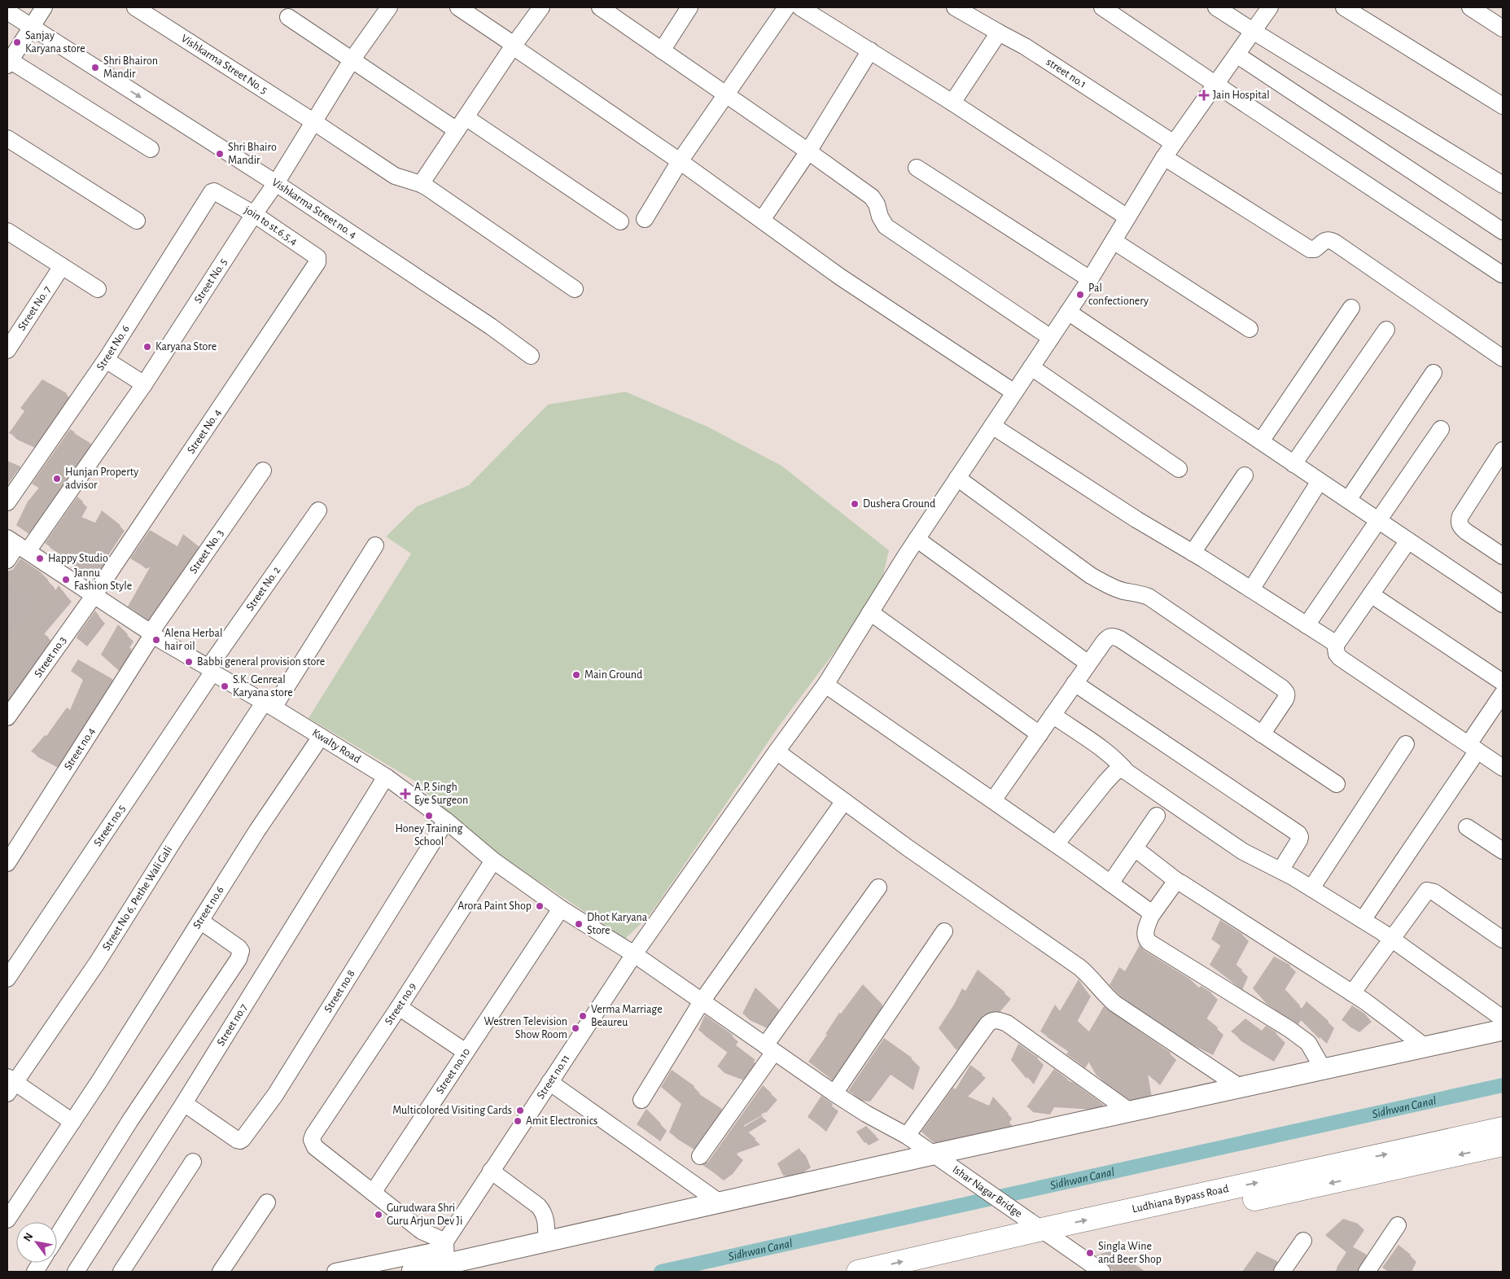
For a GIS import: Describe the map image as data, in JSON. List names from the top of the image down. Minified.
{"streets":{"highway":["Ludhiana Bypass Road"],"street":["Vishkarma Street No. 5","street no.1","Vishkarma Street no. 4","join to st.6,5,4","Street No. 5","Street No. 7","Street No. 6","Street No. 4","Street No. 3","Street No. 2","Street no.3","Kwalty Road","Street no.4","Street no.5","Street No 6, Pethe Wali Gali","Street no.6","Street no.8","Street no.9","Street no.7","Street no.10","Street no.11","Ishar Nagar Bridge"]},"crossings":[["Vishkarma Street No. 5","Street No. 5"],["street no.1","Street no.11"],["Vishkarma Street no. 4","Street No. 5"],["join to st.6,5,4","Street No. 5"],["join to st.6,5,4","Street No. 6"],["join to st.6,5,4","Street No. 4"],["Street No. 5","Kwalty Road"],["Street No. 4","Street no.3"],["Street No. 4","Kwalty Road"],["Street No. 3","Kwalty Road"],["Street No. 3","Street no.4"],["Street No. 2","Kwalty Road"],["Street No. 2","Street no.5"],["Street no.3","Kwalty Road"],["Kwalty Road","Street no.4"],["Kwalty Road","Street no.5"],["Kwalty Road","Street No 6, Pethe Wali Gali"],["Kwalty Road","Street no.6"],["Kwalty Road","Street no.8"],["Kwalty Road","Street no.9"],["Kwalty Road","Street no.7"],["Kwalty Road","Street no.10"],["Kwalty Road","Street no.11"],["Kwalty Road","Ishar Nagar Bridge"],["Street no.8","Street no.7"],["Street no.9","Street no.10"],["Ishar Nagar Bridge","Ludhiana Bypass Road"]],"water":["Sidhwan Canal"],"places":{"other":["Sanjay Karyana store","Shri Bhairon Mandir","Shri Bhairo Mandir","Pal confectionery","Karyana Store","Hunjan Property advisor","Dushera Ground","Happy Studio","Jannu Fashion Style","Alena Herbal hair oil","Babbi general provision store","Main Ground","S.K. Genreal Karyana store","Honey Training School","Arora Paint Shop","Dhot Karyana Store","Verma Marriage Beaureu","Westren Television Show Room","Multicolored Visiting Cards","Amit Electronics","Gurudwara Shri Guru Arjun Dev Ji","Singla Wine and Beer Shop"],"health":["Jain Hospital","A.P. Singh Eye Surgeon"]},"north":"top left"}
